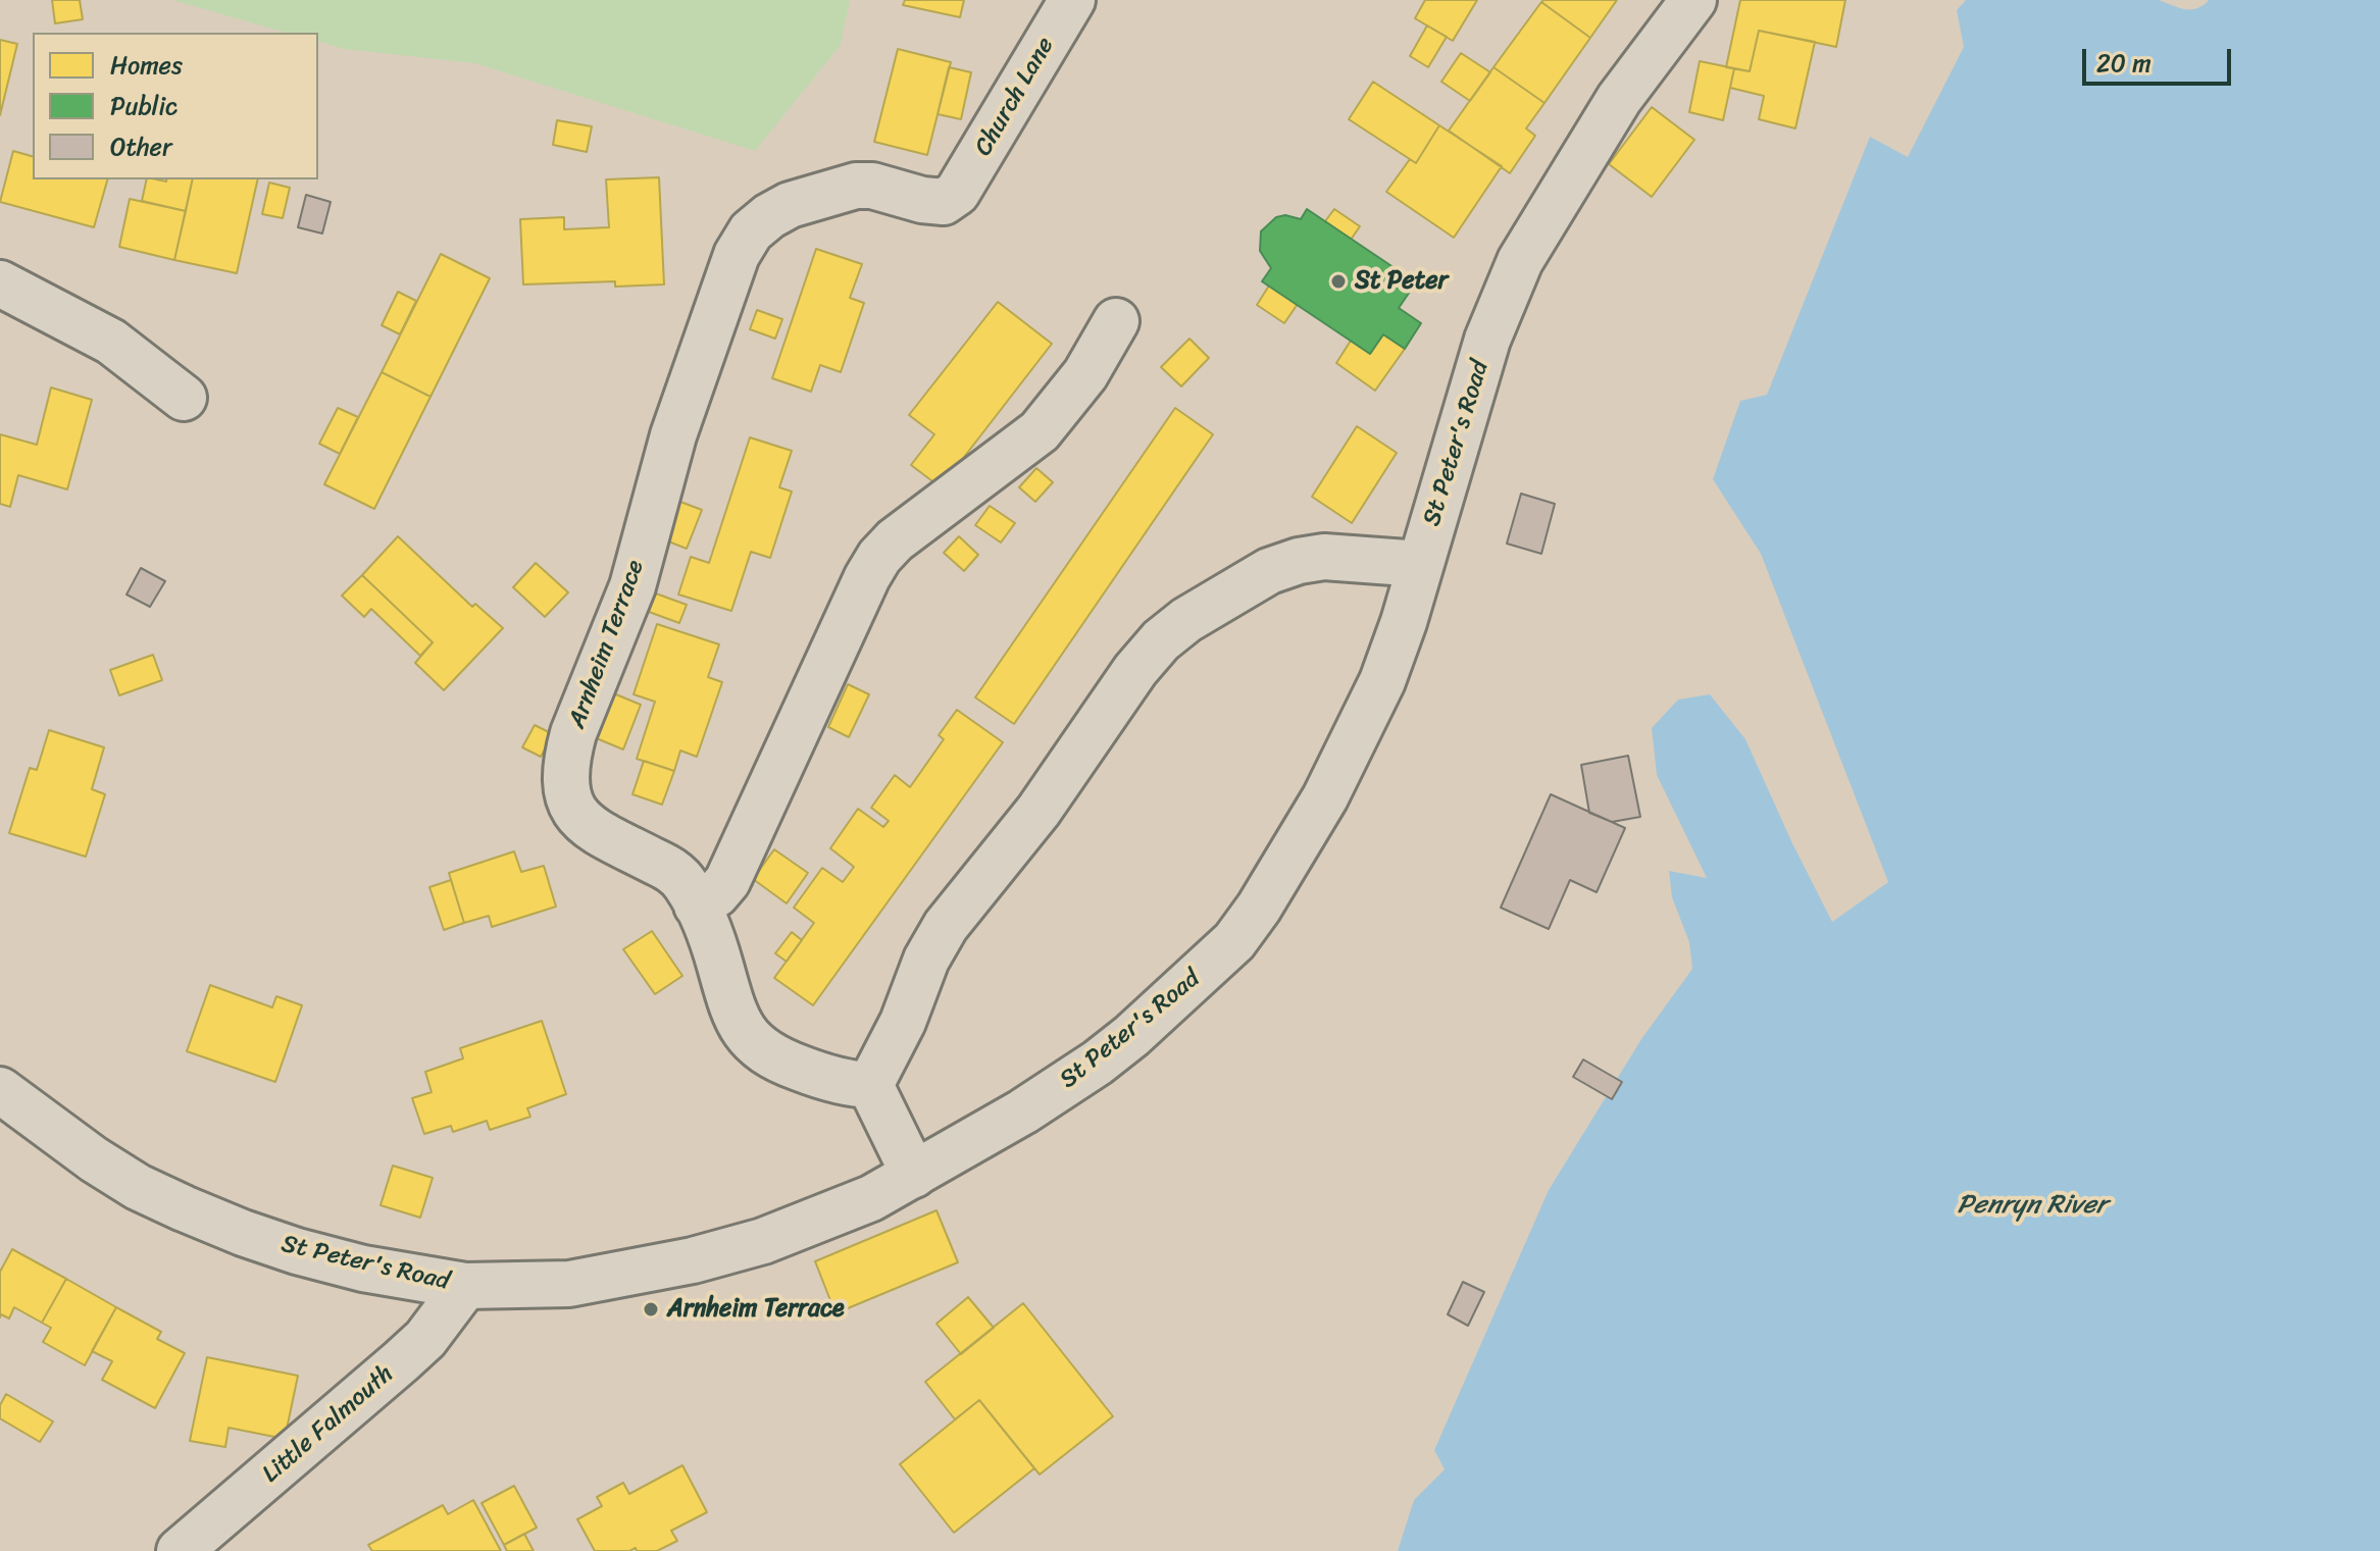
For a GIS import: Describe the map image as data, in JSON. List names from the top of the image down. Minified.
{"streets":{"street":["Church Lane","St Peter's Road","Arnheim Terrace","Little Falmouth"]},"crossings":[["Church Lane","Arnheim Terrace"],["St Peter's Road","Little Falmouth"]],"water":["Penryn River"],"places":["St Peter","Arnheim Terrace"],"legend":["Homes","Public","Other"],"scale_bar":"20 m"}
